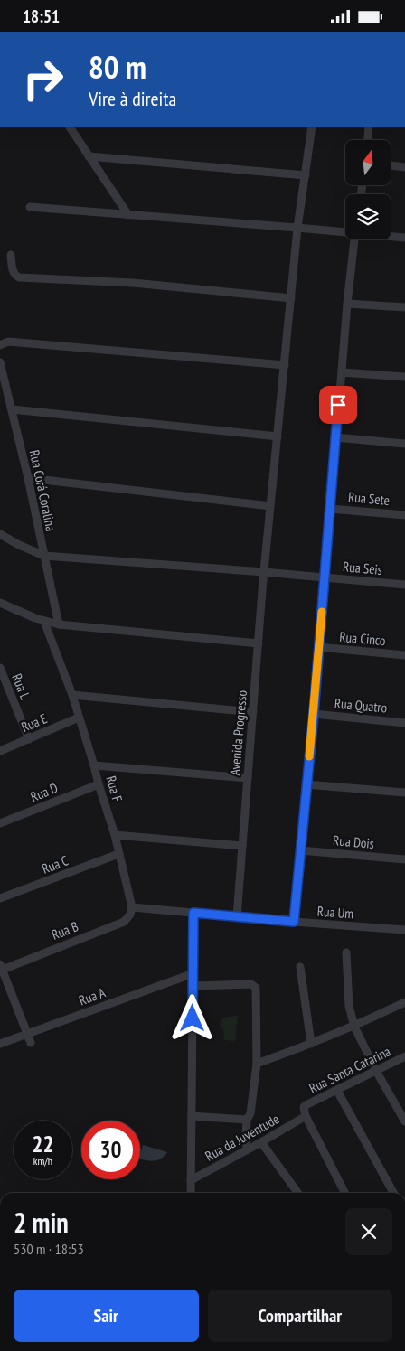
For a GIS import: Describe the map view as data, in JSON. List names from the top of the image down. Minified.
{"streets":{"street":["Rua Corá Coralina","Rua Sete","Rua Seis","Rua Cinco","Rua L","Rua Quatro","Rua E","Avenida Progresso","Rua F","Rua D","Rua Dois","Rua C","Rua Um","Rua B","Rua A","Rua Santa Catarina","Rua da Juventude"]},"crossings":[["Rua Corá Coralina","Rua Seis"],["Rua Seis","Avenida Progresso"],["Rua L","Rua E"],["Rua E","Rua F"],["Avenida Progresso","Rua Um"],["Rua F","Rua D"],["Rua F","Rua C"],["Rua F","Rua B"],["Rua Santa Catarina","Rua da Juventude"]],"north":"top","page":{"status":"18:51","turn":["80 m","Vire à direita"],"speed":"22 km/h","limit":"30","heading":["2 min","530 m · 18:53"],"buttons":["Sair","Compartilhar"]}}
